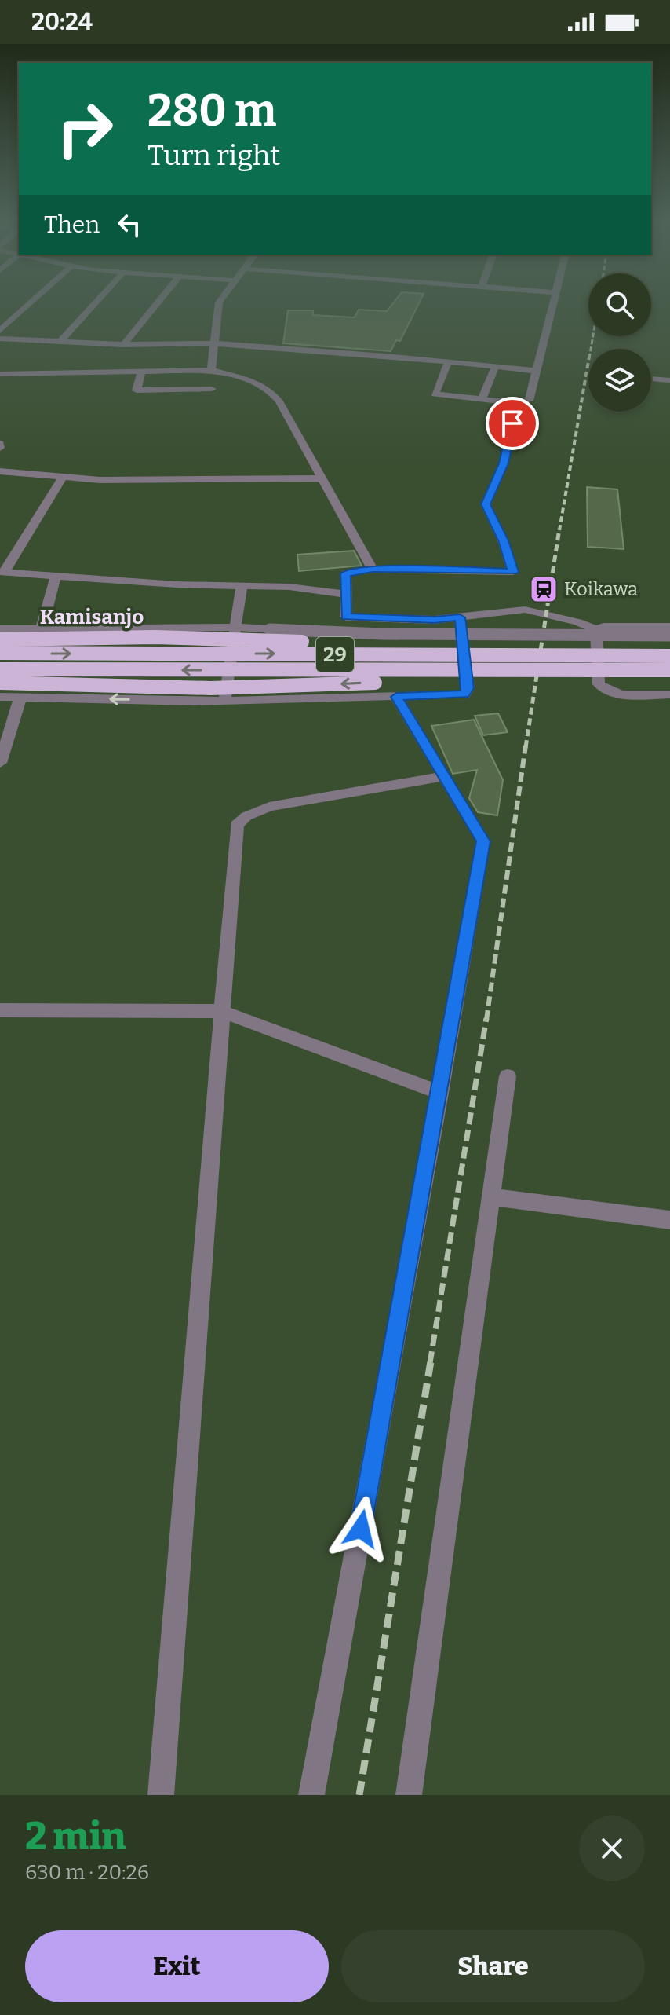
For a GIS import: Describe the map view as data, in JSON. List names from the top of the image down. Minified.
{"streets":{"highway":["29"]},"districts":["Kamisanjo"],"places":{"station":["Koikawa"]},"page":{"status":"20:24","turn":["280 m","Turn right"],"then":"Then","heading":["2 min","630 m · 20:26"],"buttons":["Exit","Share"]}}
